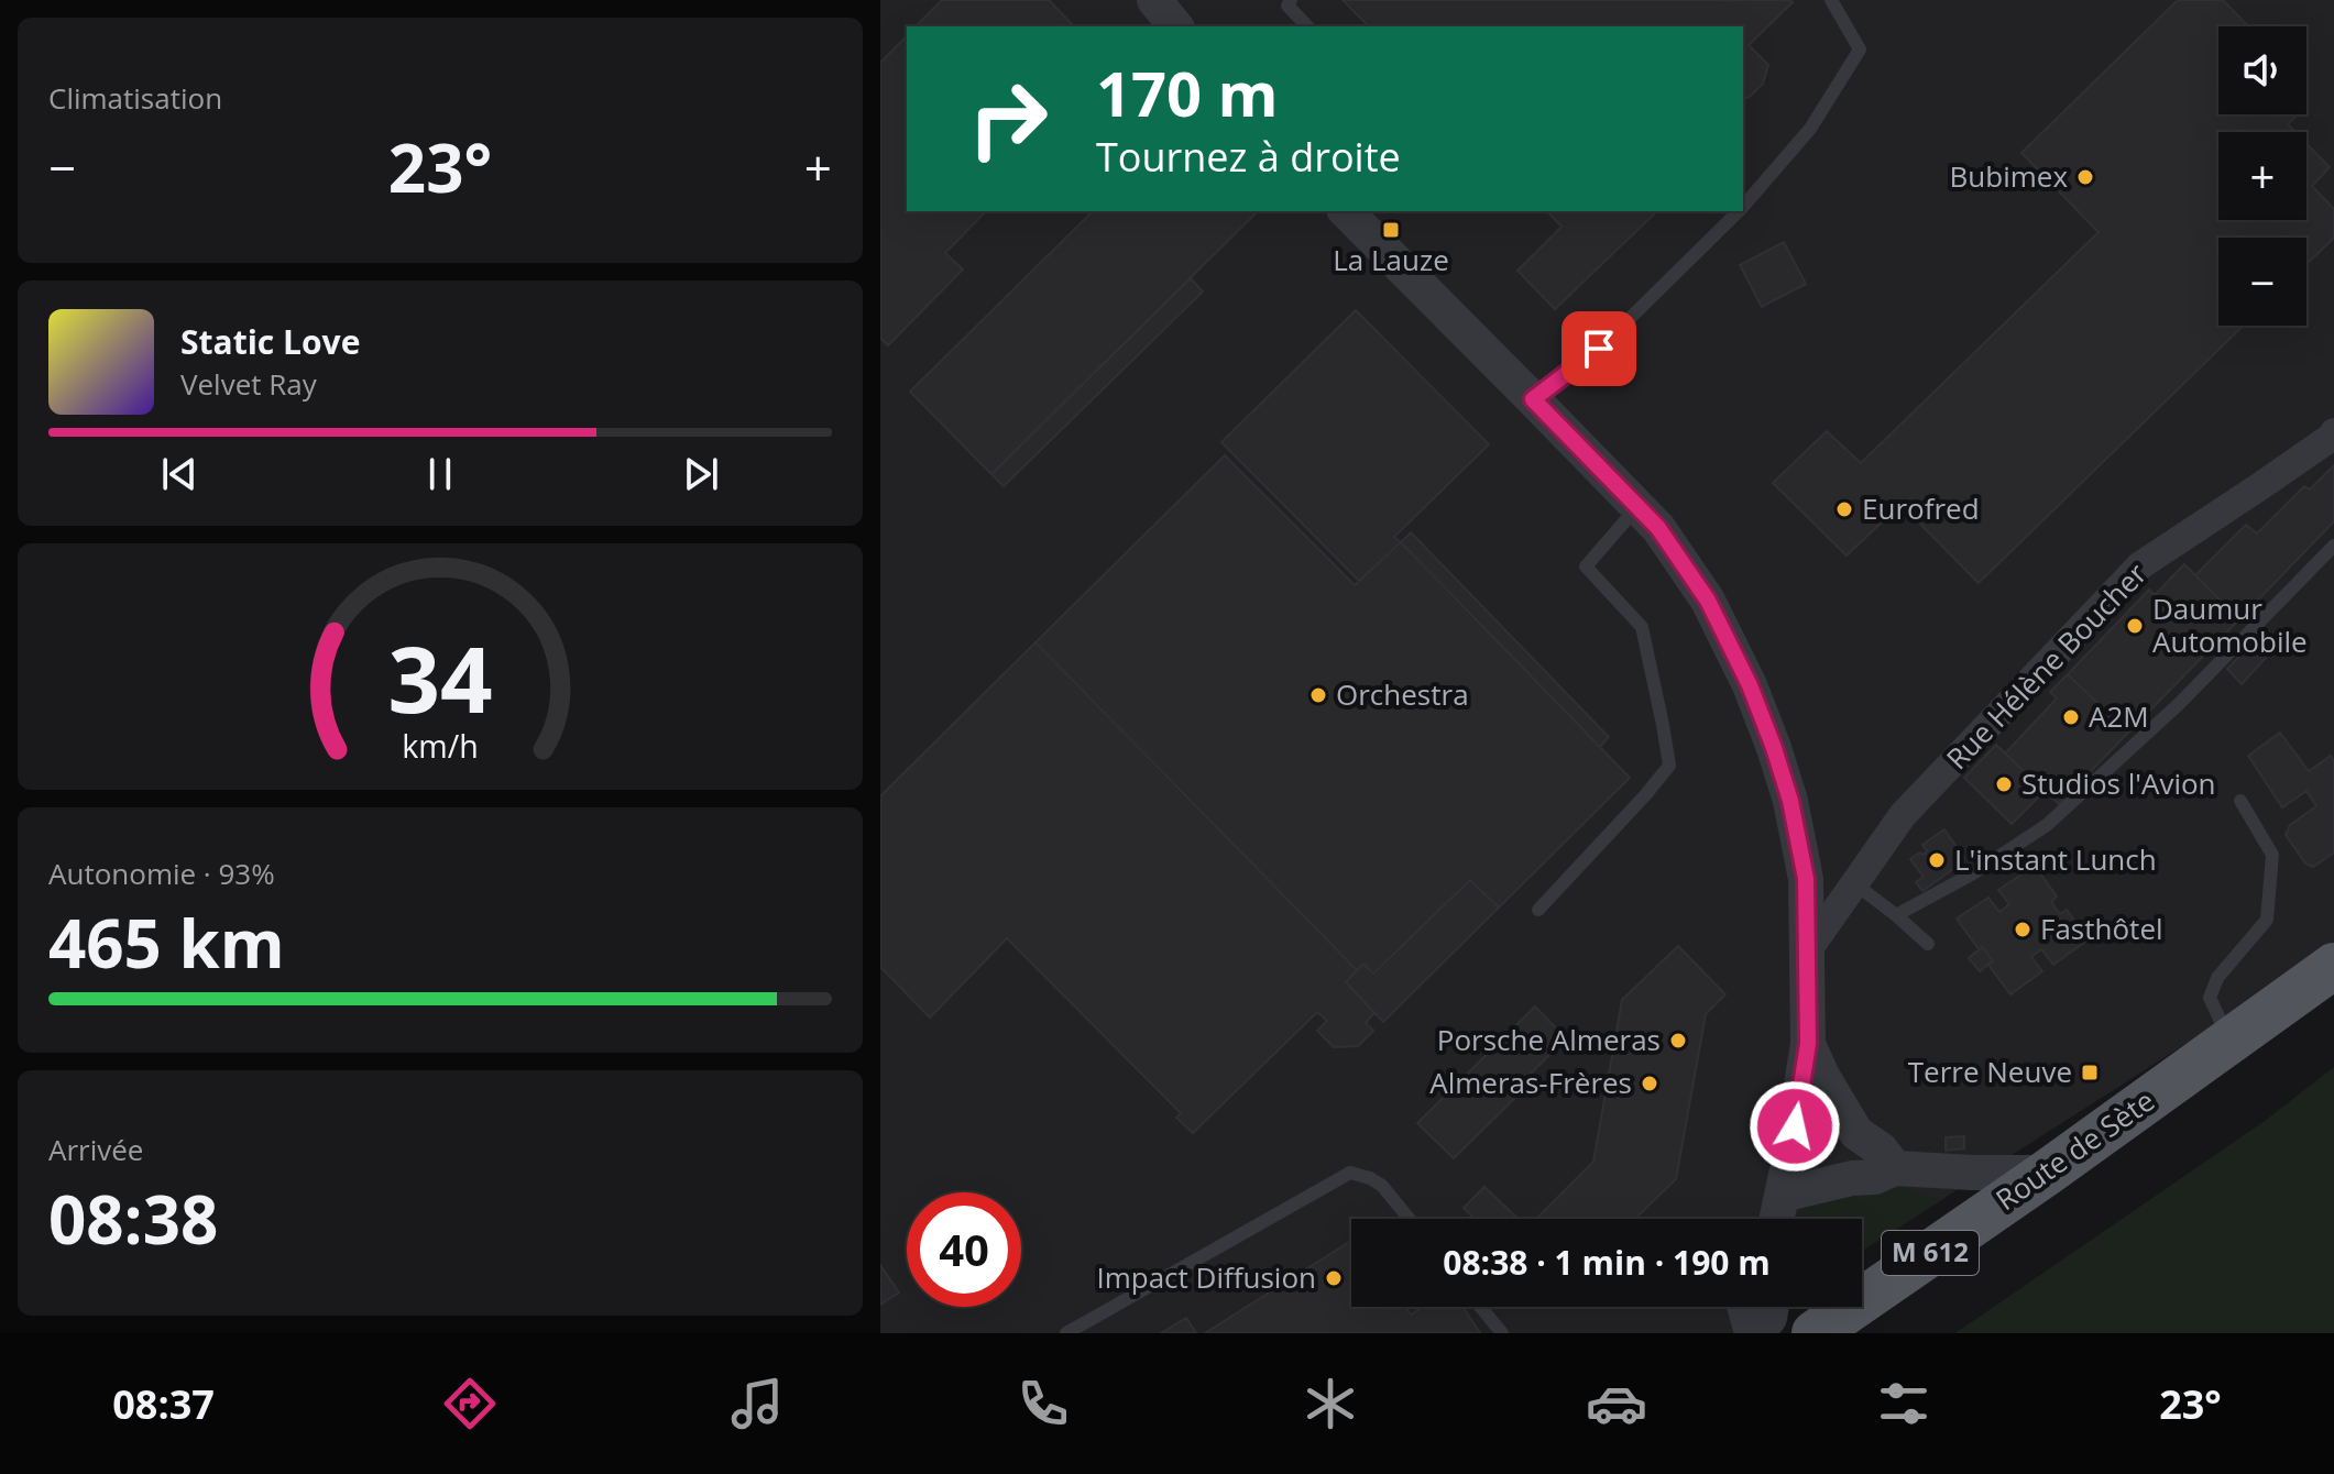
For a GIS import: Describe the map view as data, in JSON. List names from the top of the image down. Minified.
{"streets":{"main road":["Route de Sète","M 612"],"street":["Rue Hélène Boucher"]},"places":{"other":["Bubimex","Eurofred","Daumur Automobile","Orchestra","A2M","Studios l'Avion","L'instant Lunch","Fasthôtel","Porsche Almeras","Almeras-Frères","Impact Diffusion"],"transit":["La Lauze","Terre Neuve"]},"page":{"tile":["Climatisation",["Autonomie · 93%","465 km"],["Arrivée","08:38"]],"map_buttons":["+","−"],"turn":["170 m","Tournez à droite"],"heat":["−","23°","+"],"song":["Static Love","Velvet Ray"],"limit":"40","trip":"08:38 · 1 min · 190 m","tabs":["08:37","23°"],"gauge":["34","km/h"]}}
